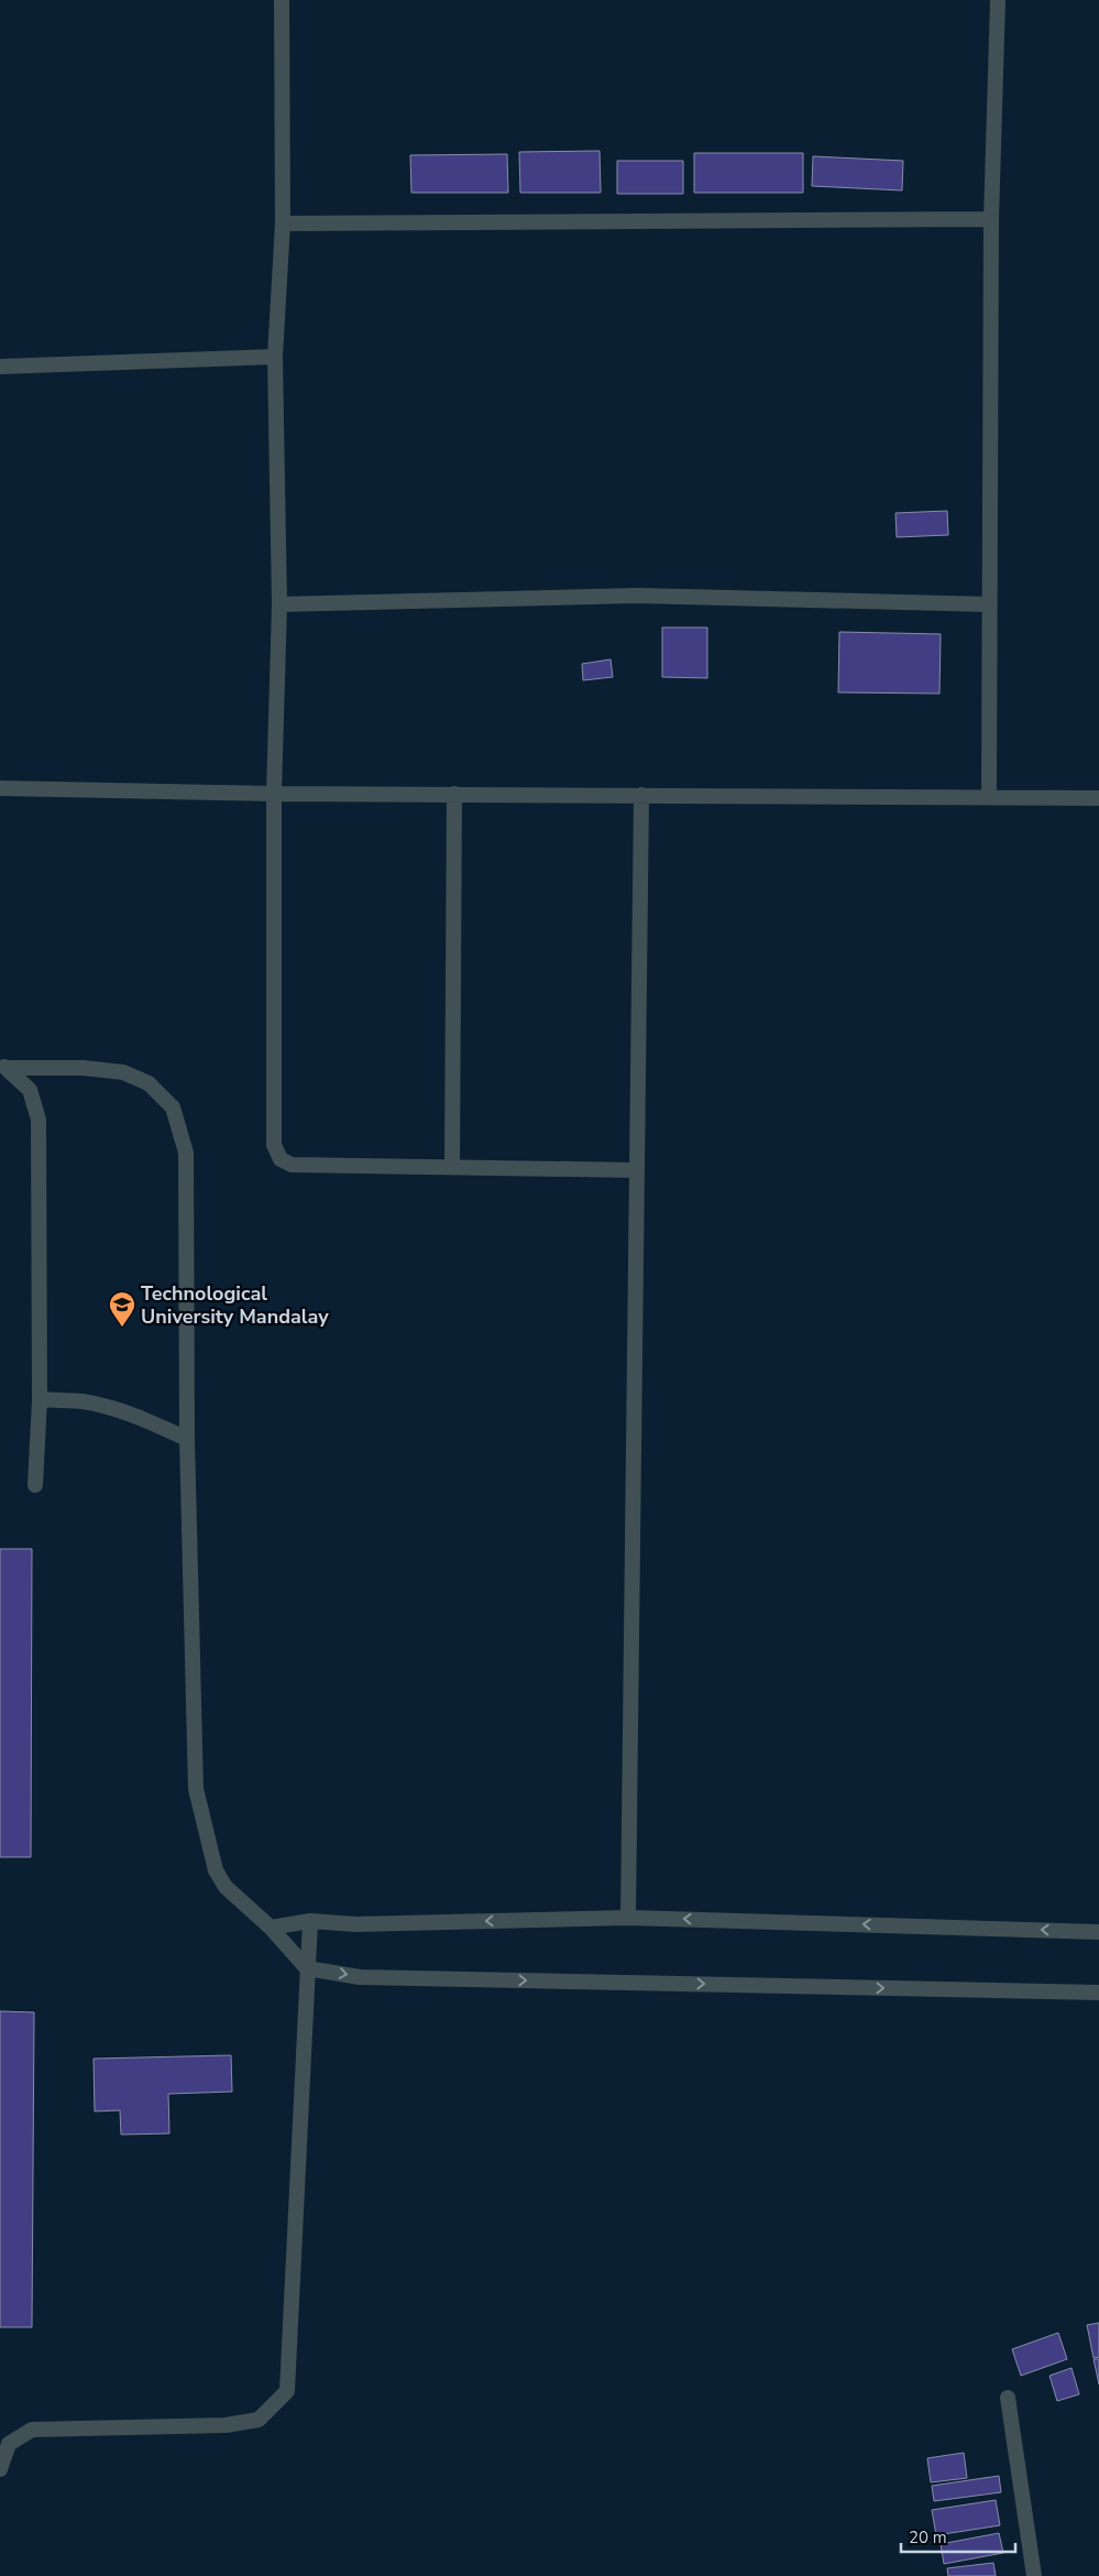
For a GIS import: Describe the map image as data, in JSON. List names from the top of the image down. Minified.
{"places":{"school or university":["Technological University Mandalay"]},"scale_bar":"20 m"}
